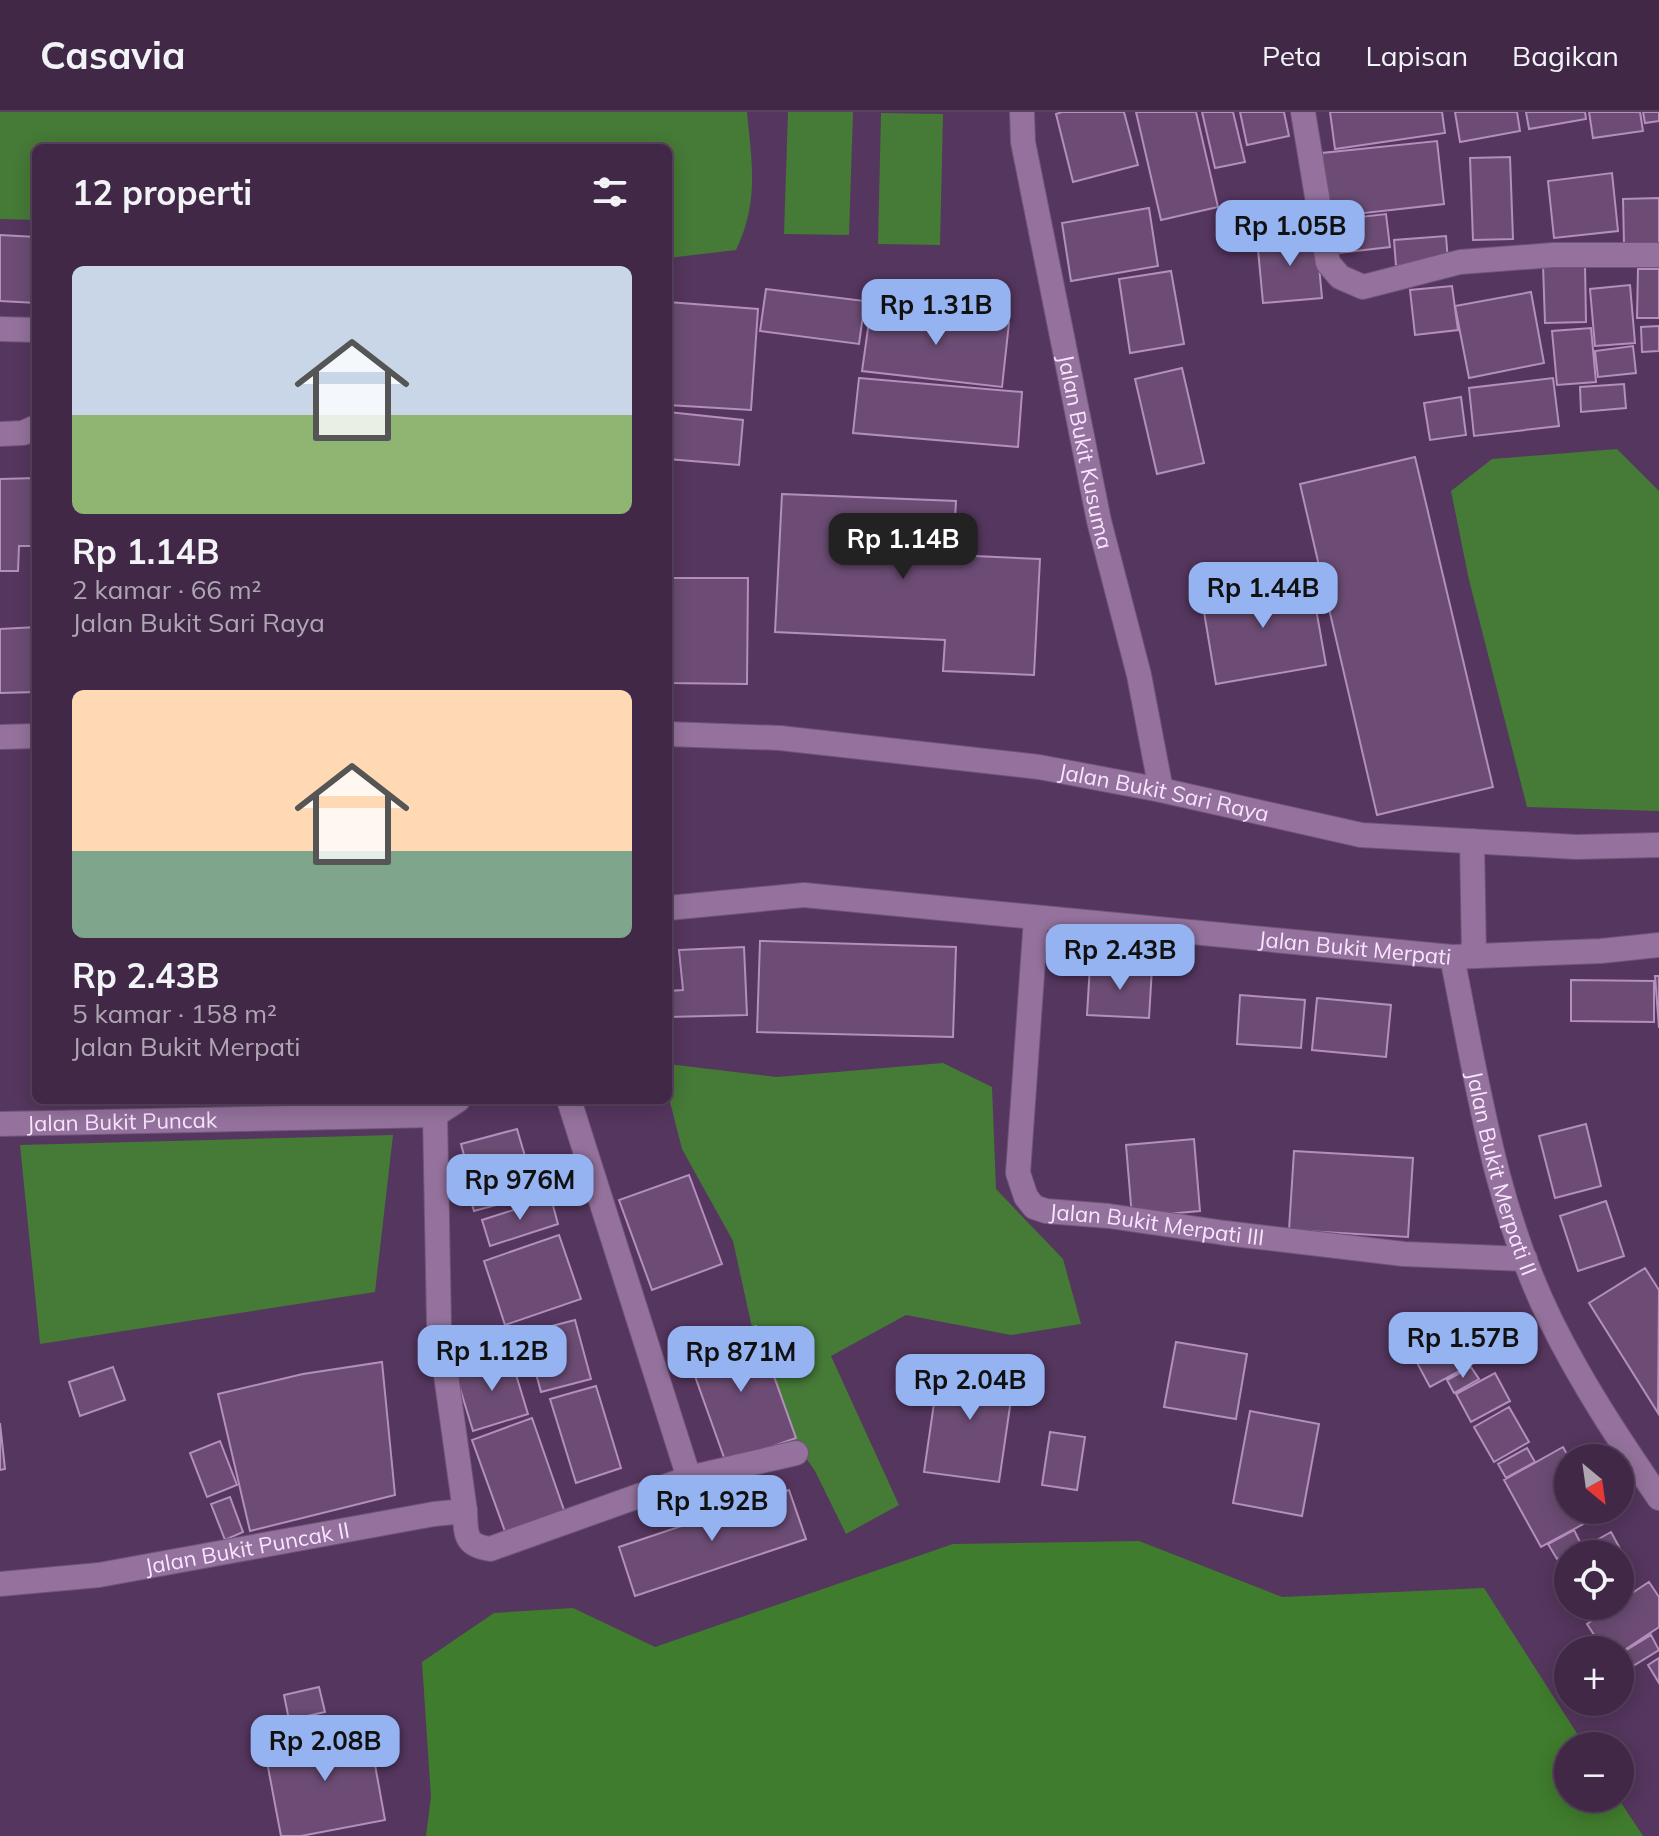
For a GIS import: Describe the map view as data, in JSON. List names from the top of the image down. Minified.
{"streets":{"street":["Jalan Bukit Kusuma","Jalan Bukit Sari Raya","Jalan Bukit Merpati","Jalan Bukit Puncak","Jalan Bukit Merpati II","Jalan Bukit Merpati III","Jalan Bukit Puncak II"]},"crossings":[["Jalan Bukit Kusuma","Jalan Bukit Sari Raya"],["Jalan Bukit Sari Raya","Jalan Bukit Merpati II"],["Jalan Bukit Merpati","Jalan Bukit Merpati II"],["Jalan Bukit Merpati","Jalan Bukit Merpati III"],["Jalan Bukit Merpati II","Jalan Bukit Merpati III"]],"north":"bottom right","page":{"header":"Casavia","nav":["Peta","Lapisan","Bagikan"],"heading":"12 properti","price":["Rp 1.05B","Rp 1.31B","Rp 1.14B","Rp 1.44B","Rp 2.43B","Rp 976M","Rp 1.57B","Rp 1.12B","Rp 871M","Rp 2.04B","Rp 1.92B","Rp 2.08B"],"list":[{"name":"Rp 1.14B","note":"2 kamar · 66 m² · Jalan Bukit Sari Raya"},{"name":"Rp 2.43B","note":"5 kamar · 158 m² · Jalan Bukit Merpati"}],"map_buttons":["+","−"]}}
